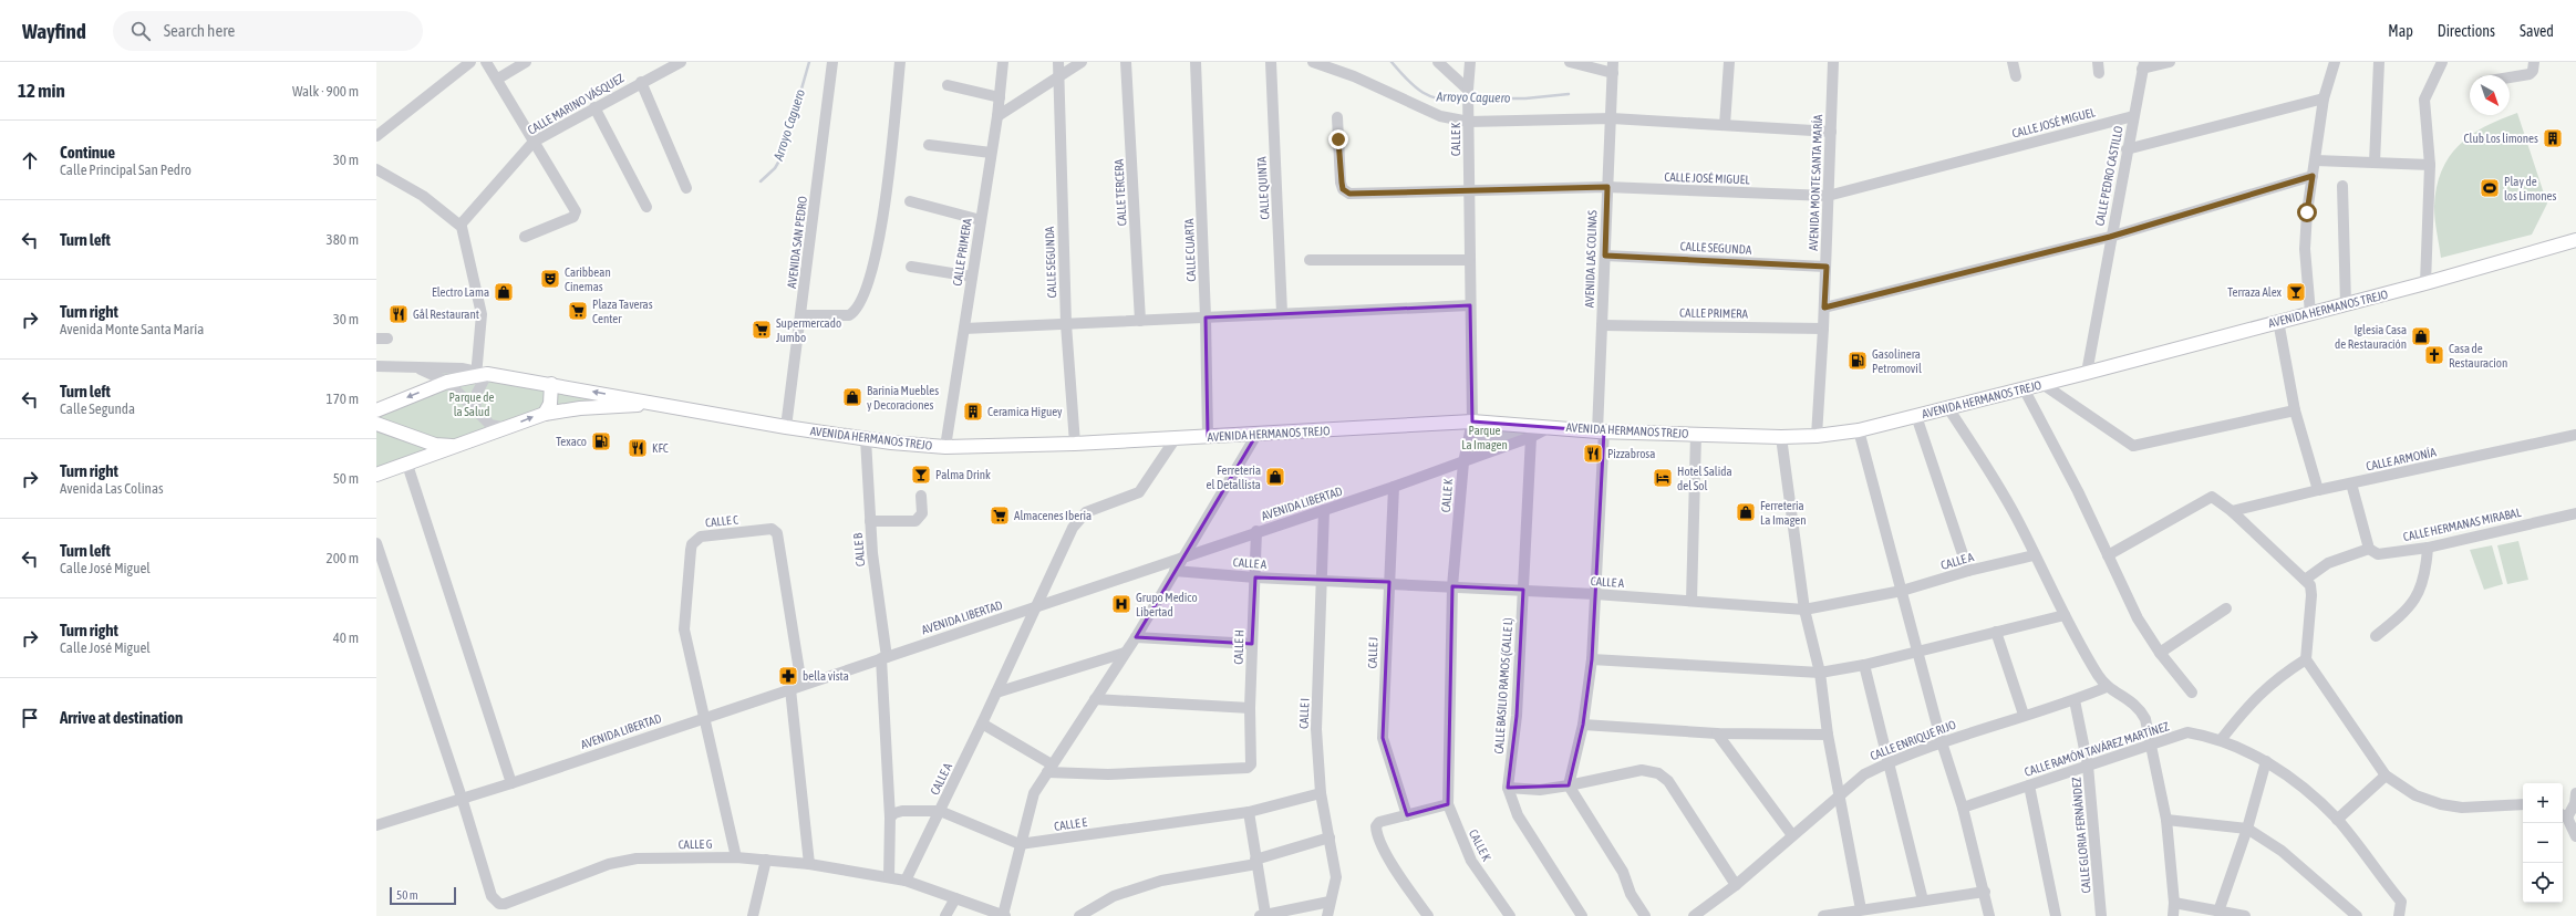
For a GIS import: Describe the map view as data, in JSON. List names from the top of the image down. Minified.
{"streets":{"main road":["AVENIDA HERMANOS TREJO"],"street":["CALLE MARINO VÁSQUEZ","CALLE JOSÉ MIGUEL","CALLE K","CALLE PEDRO CASTILLO","AVENIDA MONTE SANTA MARÍA","CALLE QUINTA","CALLE TERCERA","AVENIDA SAN PEDRO","CALLE SEGUNDA","CALLE CUARTA","CALLE PRIMERA","AVENIDA LAS COLINAS","CALLE ARMONÍA","AVENIDA LIBERTAD","CALLE C","CALLE HERMANAS MIRABAL","CALLE B","CALLE A","CALLE H","CALLE J","CALLE BASILIO RAMOS (CALLE L)","CALLE I","CALLE ENRIQUE RIJO","CALLE RAMÓN TAVÁREZ MARTÍNEZ","CALLE E","CALLE GLORIA FERNÁNDEZ","CALLE G"]},"crossings":[["CALLE JOSÉ MIGUEL","CALLE K"],["CALLE JOSÉ MIGUEL","CALLE PEDRO CASTILLO"],["CALLE JOSÉ MIGUEL","AVENIDA MONTE SANTA MARÍA"],["CALLE JOSÉ MIGUEL","AVENIDA LAS COLINAS"],["CALLE K","AVENIDA HERMANOS TREJO"],["CALLE K","AVENIDA LIBERTAD"],["CALLE K","CALLE A"],["CALLE PEDRO CASTILLO","AVENIDA HERMANOS TREJO"],["AVENIDA MONTE SANTA MARÍA","CALLE SEGUNDA"],["AVENIDA MONTE SANTA MARÍA","CALLE PRIMERA"],["AVENIDA MONTE SANTA MARÍA","AVENIDA HERMANOS TREJO"],["AVENIDA SAN PEDRO","AVENIDA HERMANOS TREJO"],["CALLE SEGUNDA","AVENIDA LAS COLINAS"],["CALLE SEGUNDA","AVENIDA HERMANOS TREJO"],["CALLE CUARTA","AVENIDA HERMANOS TREJO"],["CALLE PRIMERA","AVENIDA LAS COLINAS"],["CALLE PRIMERA","AVENIDA HERMANOS TREJO"],["AVENIDA LAS COLINAS","AVENIDA HERMANOS TREJO"],["AVENIDA LAS COLINAS","CALLE A"],["AVENIDA HERMANOS TREJO","AVENIDA LIBERTAD"],["AVENIDA HERMANOS TREJO","CALLE B"],["AVENIDA HERMANOS TREJO","CALLE A"],["AVENIDA LIBERTAD","CALLE C"],["AVENIDA LIBERTAD","CALLE B"],["AVENIDA LIBERTAD","CALLE A"],["AVENIDA LIBERTAD","CALLE H"],["AVENIDA LIBERTAD","CALLE J"],["AVENIDA LIBERTAD","CALLE BASILIO RAMOS (CALLE L)"],["AVENIDA LIBERTAD","CALLE I"],["AVENIDA LIBERTAD","CALLE G"],["CALLE C","CALLE G"],["CALLE A","CALLE H"],["CALLE A","CALLE J"],["CALLE A","CALLE BASILIO RAMOS (CALLE L)"],["CALLE A","CALLE I"],["CALLE A","CALLE G"],["CALLE I","CALLE E"],["CALLE ENRIQUE RIJO","CALLE GLORIA FERNÁNDEZ"],["CALLE RAMÓN TAVÁREZ MARTÍNEZ","CALLE GLORIA FERNÁNDEZ"]],"water":["Arroyo Caguero"],"parks":["Parque de la Salud","Parque La Imagen"],"places":{"building":["Club Los limones","Ceramica Higuey"],"sports":["Play de los Limones"],"theatre":["Caribbean Cinemas"],"shop":["Electro Lama","Iglesia Casa de Restauración","Barinia Muebles y Decoraciones","Ferreteria el Detallista","Ferreteria La Imagen"],"bar":["Terraza Alex","Palma Drink"],"supermarket":["Plaza Taveras Center","Supermercado Jumbo","Almacenes Iberia"],"restaurant":["Gål Restaurant","KFC","Pizzabrosa"],"church":["Casa de Restauracion"],"fuel station":["Gasolinera Petromovil","Texaco"],"hotel":["Hotel Salida del Sol"],"hospital":["Grupo Medico Libertad"],"pharmacy":["bella vista"]},"scale_bar":"50 m","north":"bottom right","page":{"header":"Wayfind","search":"Search here","nav":["Map","Directions","Saved"],"heading":["12 min","Walk · 900 m"],"list":[["Continue","Calle Principal San Pedro","30 m"],["Turn left","380 m"],["Turn right","Avenida Monte Santa María","30 m"],["Turn left","Calle Segunda","170 m"],["Turn right","Avenida Las Colinas","50 m"],["Turn left","Calle José Miguel","200 m"],["Turn right","Calle José Miguel","40 m"],"Arrive at destination"],"map_buttons":["+","−"],"scale":"50 m"}}
